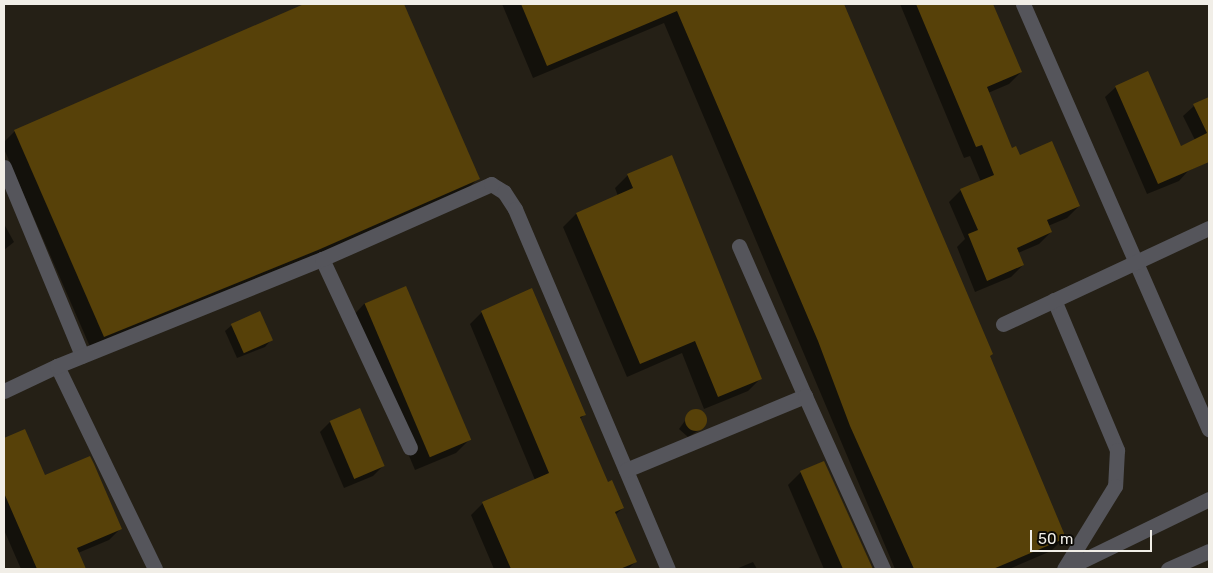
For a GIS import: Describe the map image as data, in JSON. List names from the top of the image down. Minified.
{"scale_bar":"50 m"}
